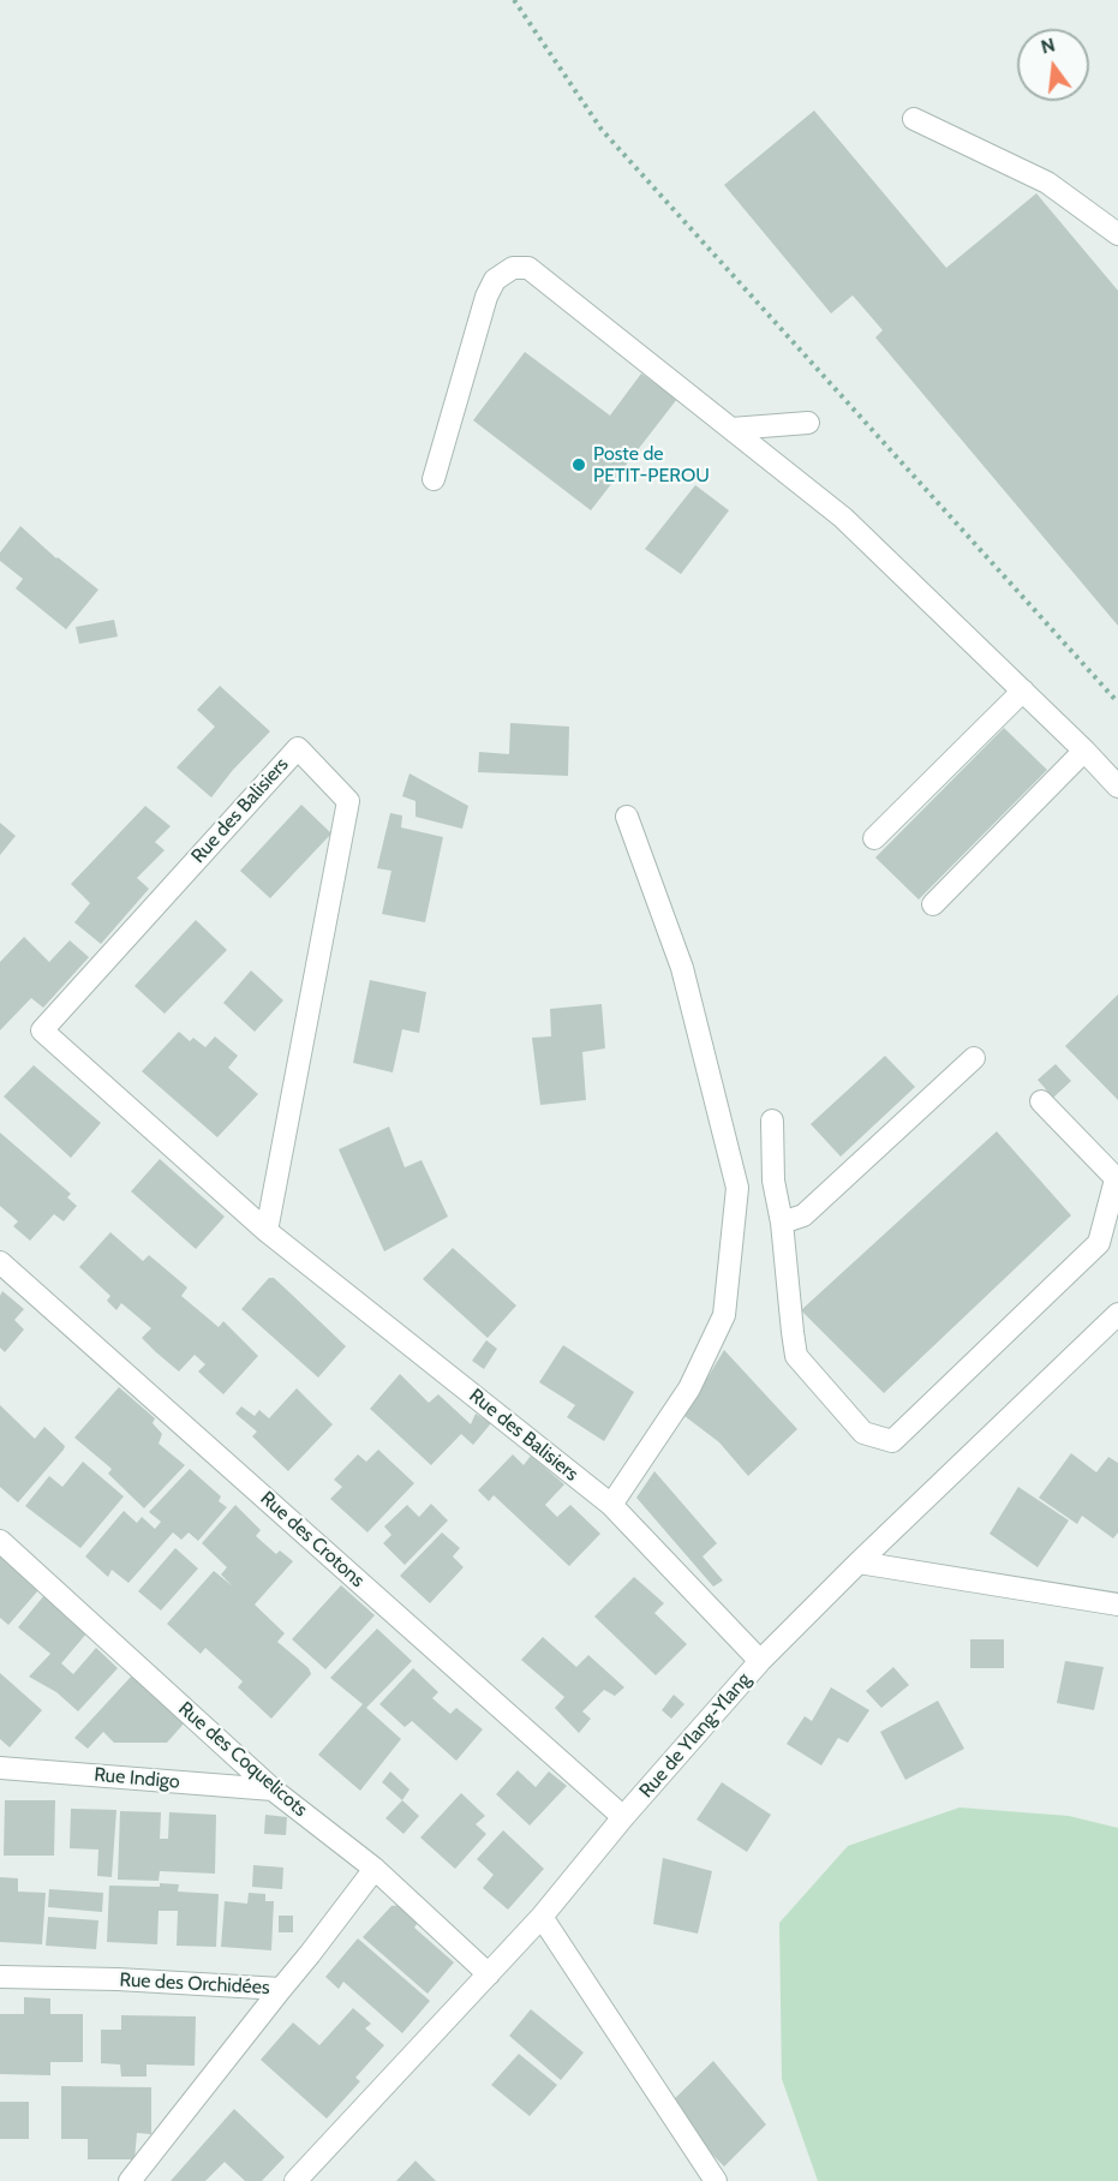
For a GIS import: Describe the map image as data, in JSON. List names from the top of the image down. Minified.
{"streets":{"street":["Rue des Balisiers","Rue des Crotons","Rue de Ylang-Ylang","Rue des Coquelicots","Rue Indigo","Rue des Orchidées"]},"crossings":[["Rue des Balisiers","Rue de Ylang-Ylang"],["Rue des Crotons","Rue de Ylang-Ylang"],["Rue de Ylang-Ylang","Rue des Coquelicots"],["Rue des Coquelicots","Rue Indigo"],["Rue des Coquelicots","Rue des Orchidées"]],"places":["Poste de PETIT-PEROU"],"north":"top"}
